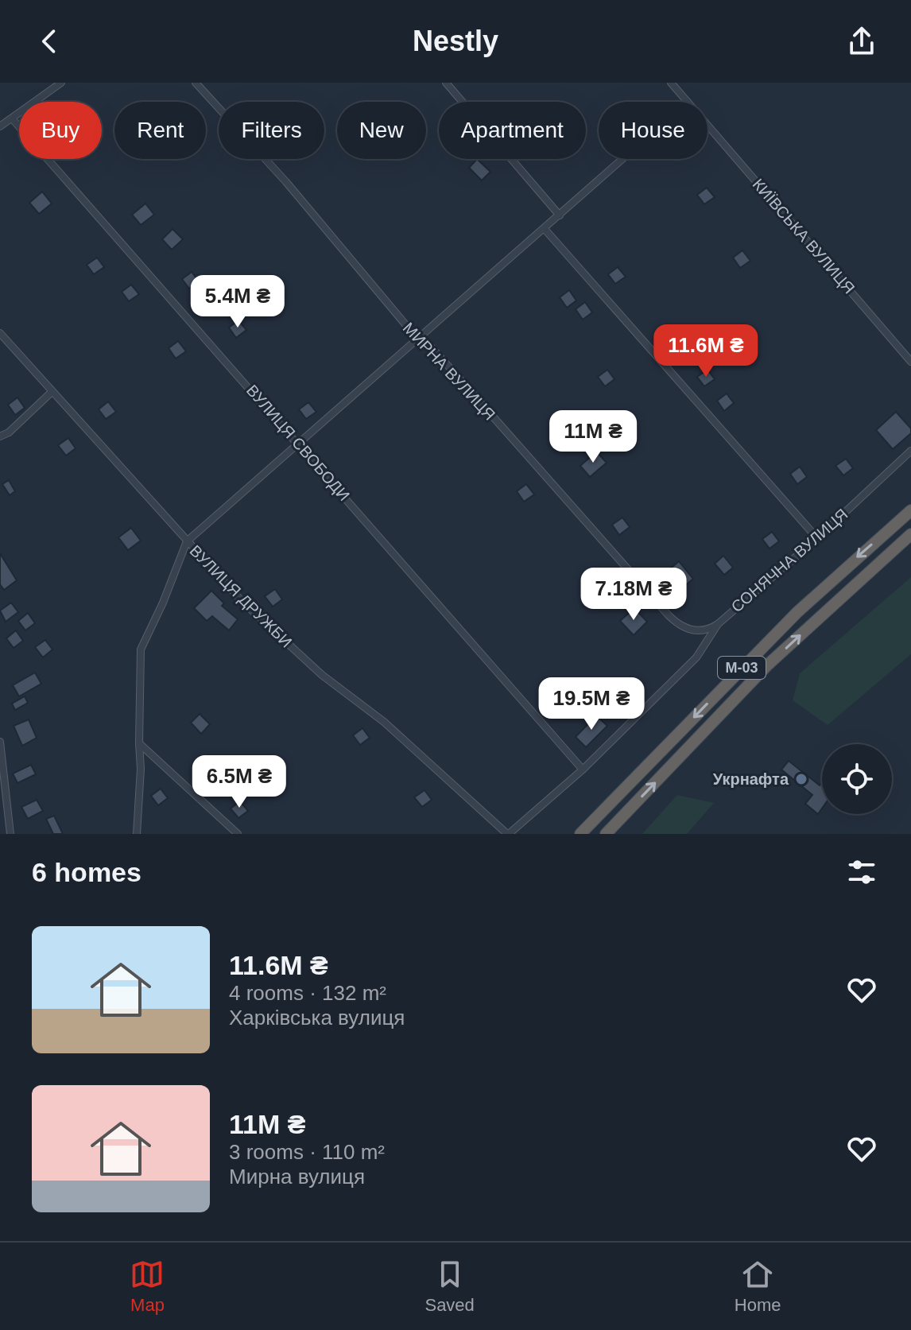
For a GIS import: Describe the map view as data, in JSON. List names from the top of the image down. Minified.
{"streets":{"highway":["М-03"],"street":["КИЇВСЬКА ВУЛИЦЯ","МИРНА ВУЛИЦЯ","ВУЛИЦЯ СВОБОДИ","СОНЯЧНА ВУЛИЦЯ","ВУЛИЦЯ ДРУЖБИ"]},"crossings":[["МИРНА ВУЛИЦЯ","СОНЯЧНА ВУЛИЦЯ"],["ВУЛИЦЯ СВОБОДИ","СОНЯЧНА ВУЛИЦЯ"],["СОНЯЧНА ВУЛИЦЯ","ВУЛИЦЯ ДРУЖБИ"]],"places":["Укрнафта"],"page":{"header":"Nestly","chip":["Buy","Rent","Filters","New","Apartment","House"],"price":["5.4M ₴","11.6M ₴","11M ₴","7.18M ₴","19.5M ₴","6.5M ₴"],"heading":"6 homes","list":[{"name":"11.6M ₴","note":"4 rooms · 132 m² · Харківська вулиця"},{"name":"11M ₴","note":"3 rooms · 110 m² · Мирна вулиця"}],"tabs":["Map","Saved","Home"]}}
